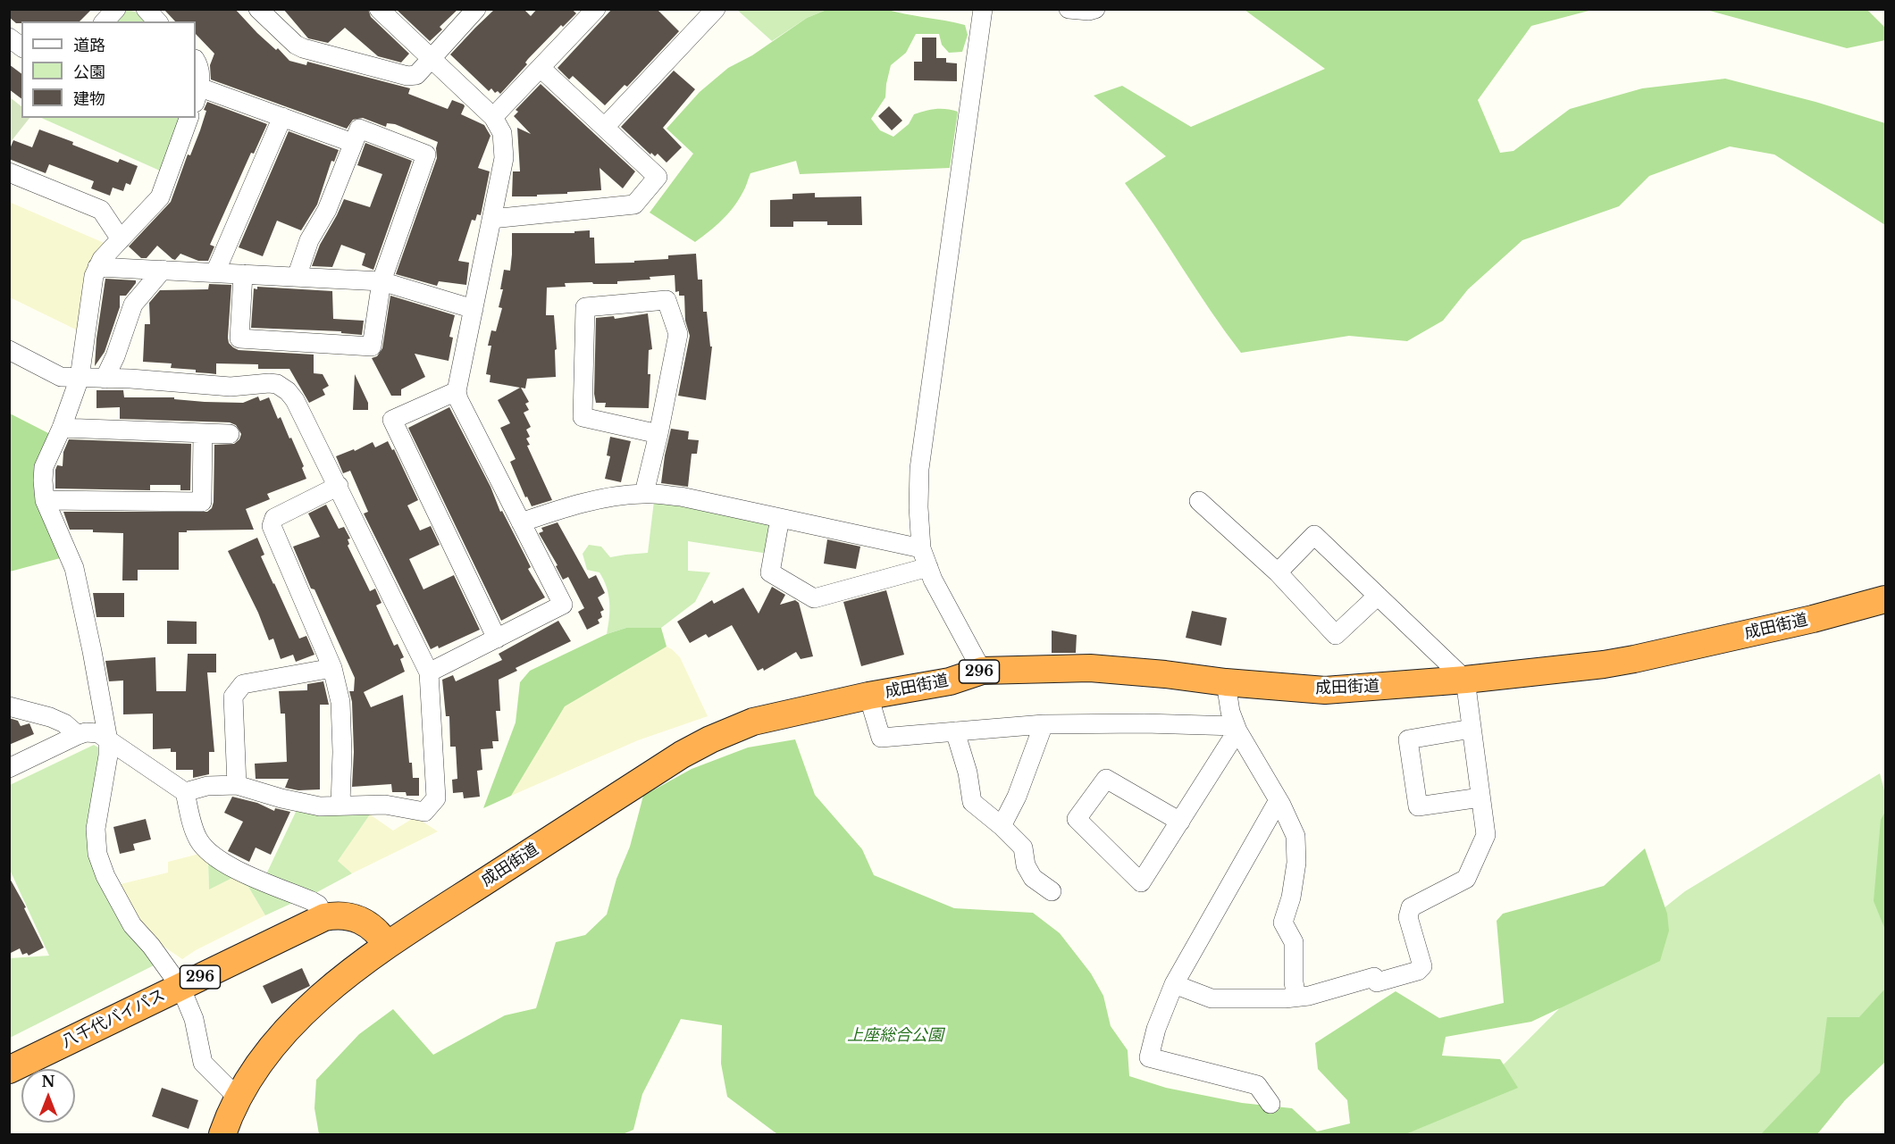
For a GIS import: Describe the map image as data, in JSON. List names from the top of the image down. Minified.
{"streets":{"highway":["成田街道","296","八千代バイパス"]},"crossings":[["成田街道","八千代バイパス"]],"parks":["上座総合公園"],"legend":["道路","公園","建物"],"north":"top"}
